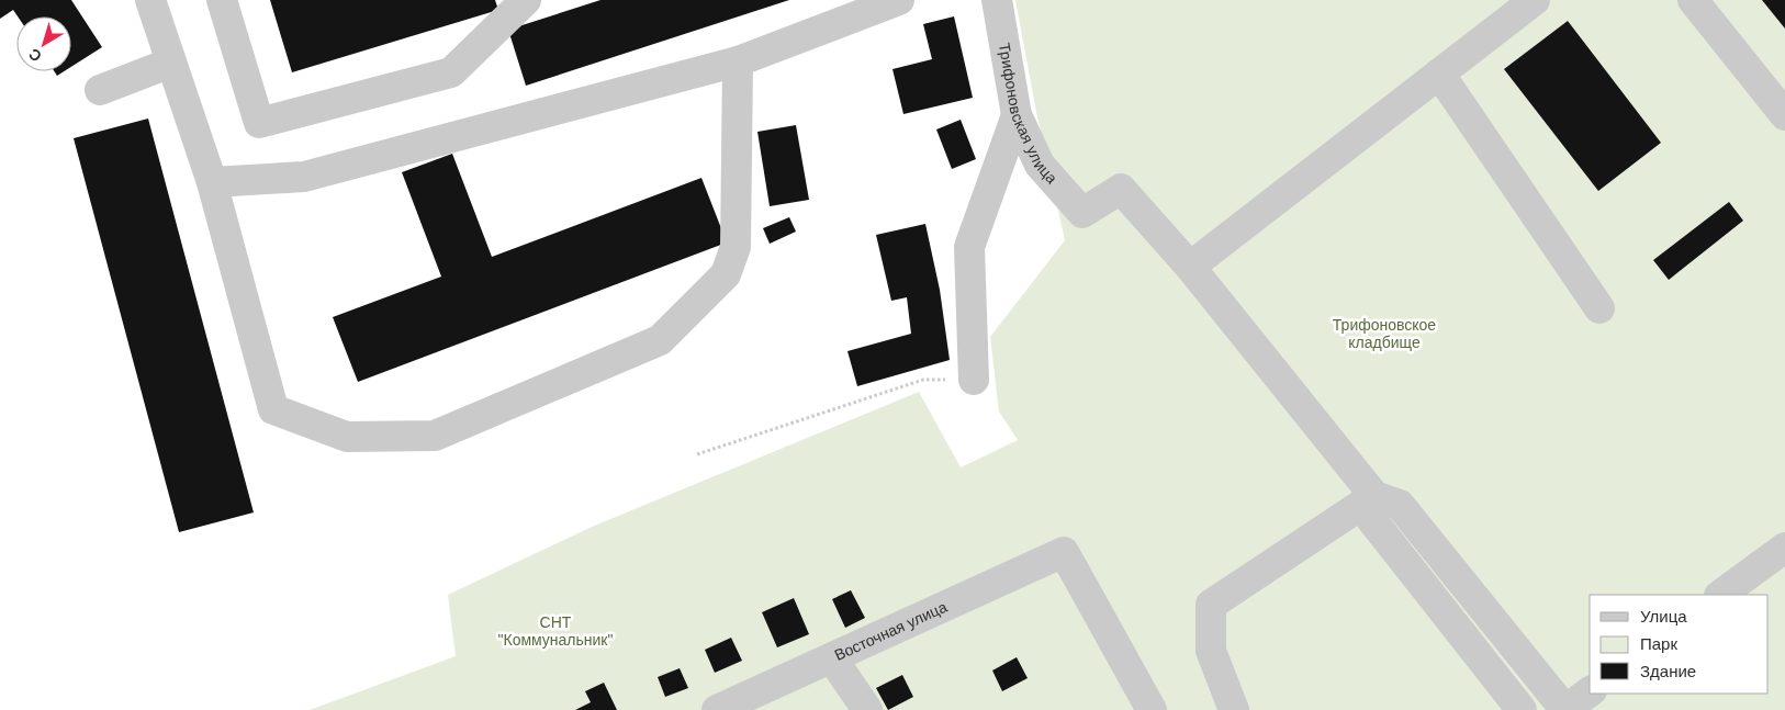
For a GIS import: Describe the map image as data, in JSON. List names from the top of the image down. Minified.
{"streets":{"street":["Трифоновская улица","Восточная улица"]},"parks":["Трифоновское кладбище","СНТ \"Коммунальник\""],"legend":["Улица","Парк","Здание"],"north":"bottom left"}
